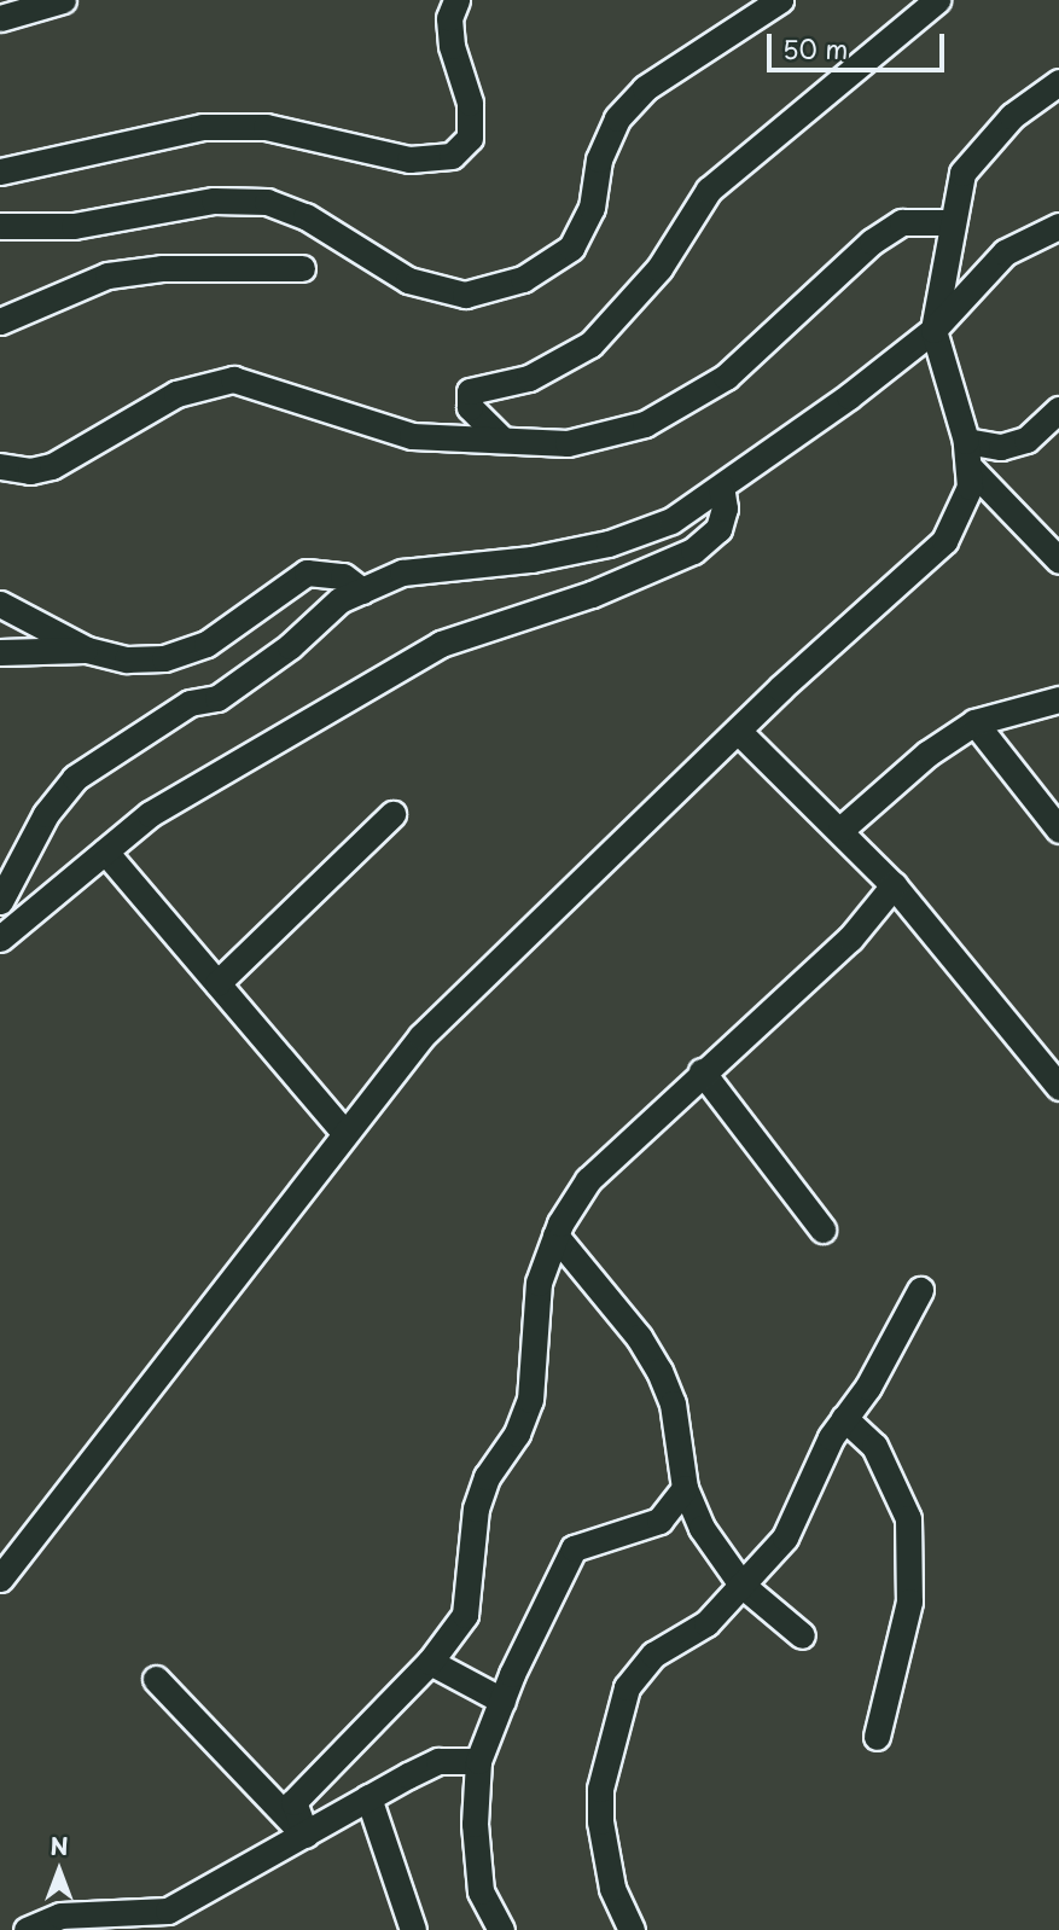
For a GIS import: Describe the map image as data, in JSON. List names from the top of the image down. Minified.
{"scale_bar":"50 m","north":"top"}
